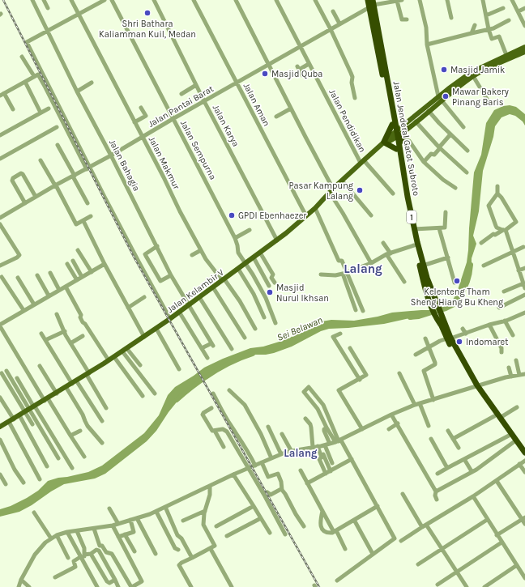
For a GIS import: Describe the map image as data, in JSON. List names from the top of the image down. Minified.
{"streets":{"highway":["Jalan Jenderal Gatot Subroto","1"],"main road":["Jalan Kelambir V"],"street":["Jalan Aman","Jalan Pantai Barat","Jalan Pendidikan","Jalan Karya","Jalan Sempurna","Jalan Makmur","Jalan Bahagia"]},"crossings":[["Jalan Aman","Jalan Pantai Barat"],["Jalan Aman","Jalan Kelambir V"],["Jalan Pantai Barat","Jalan Pendidikan"],["Jalan Pantai Barat","Jalan Karya"],["Jalan Pantai Barat","Jalan Jenderal Gatot Subroto"],["Jalan Pantai Barat","Jalan Sempurna"],["Jalan Pantai Barat","Jalan Makmur"],["Jalan Pantai Barat","Jalan Bahagia"],["Jalan Pendidikan","Jalan Kelambir V"],["Jalan Karya","Jalan Kelambir V"],["Jalan Jenderal Gatot Subroto","1"],["Jalan Jenderal Gatot Subroto","Jalan Kelambir V"],["Jalan Sempurna","Jalan Kelambir V"],["Jalan Makmur","Jalan Kelambir V"],["Jalan Bahagia","Jalan Kelambir V"]],"districts":["Lalang","Lalang"],"water":["Sei Belawan"],"places":["Shri Bathara Kaliamman Kuil, Medan","Masjid Jamik","Masjid Quba","Mawar Bakery Pinang Baris","Pasar Kampung Lalang","GPDI Ebenhaezer","Kelenteng Tham Sheng Hiang Bu Kheng","Masjid Nurul Ikhsan","Indomaret"]}
